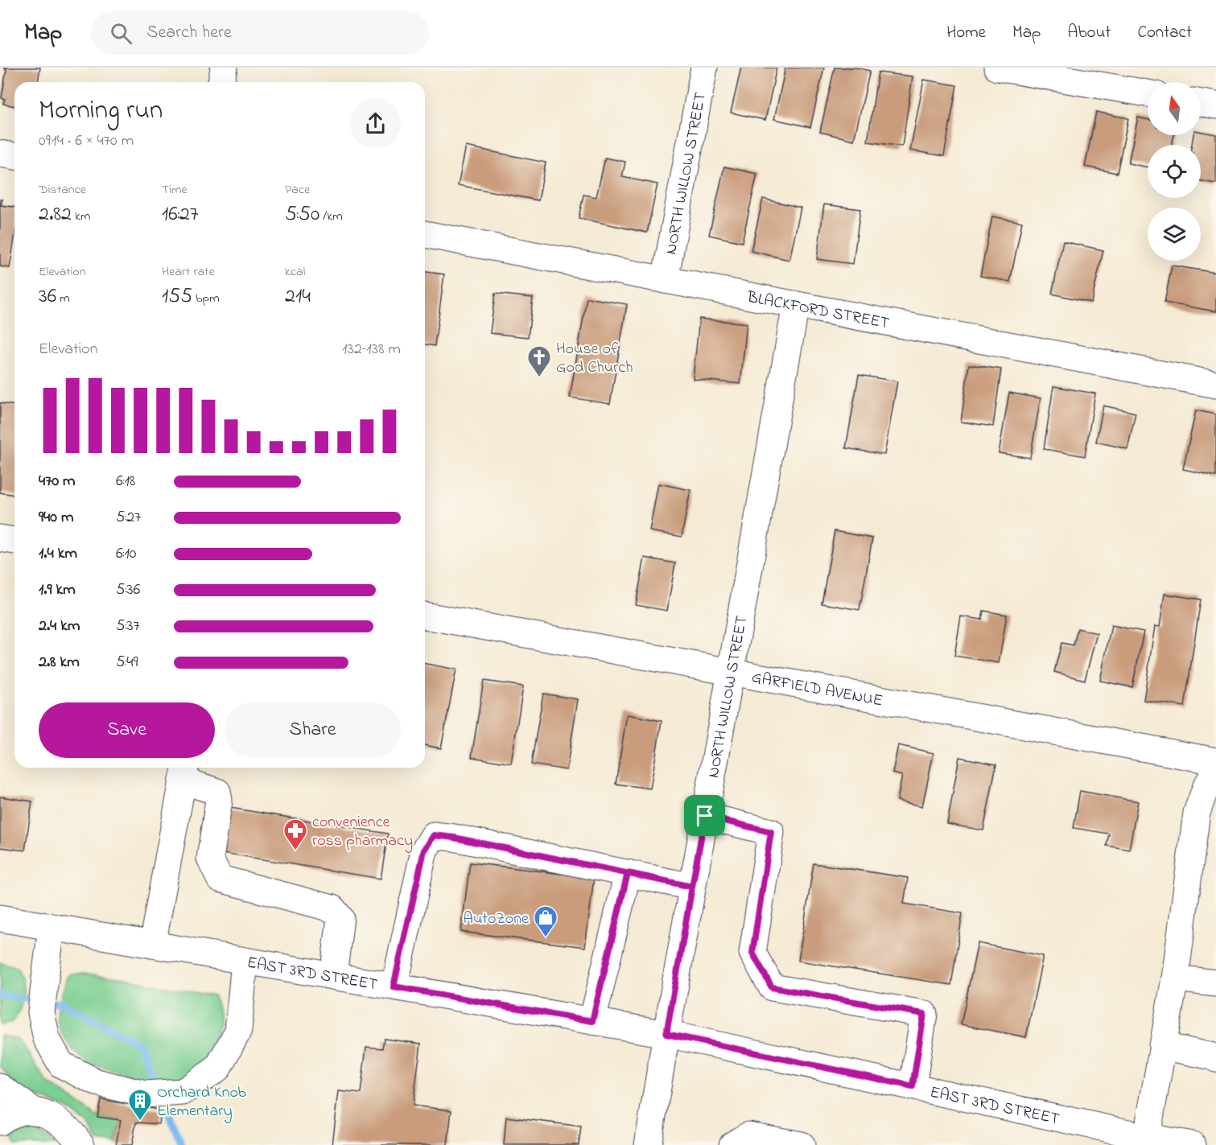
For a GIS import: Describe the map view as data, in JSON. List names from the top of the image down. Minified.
{"streets":{"street":["NORTH WILLOW STREET","BLACKFORD STREET","GARFIELD AVENUE","EAST 3RD STREET"]},"crossings":[["NORTH WILLOW STREET","BLACKFORD STREET"],["NORTH WILLOW STREET","GARFIELD AVENUE"],["NORTH WILLOW STREET","EAST 3RD STREET"]],"places":{"church":["House of God Church"],"pharmacy":["convenience ross pharmacy"],"shop":["AutoZone"],"building":["Orchard Knob Elementary"]},"north":"top","page":{"header":"Map","search":"Search here","nav":["Home","Map","About","Contact"],"heading":["Morning run","09:14 · 6 × 470 m"],"stats":[["Distance","2.82 km"],["Time","16:27"],["Pace","5:50 /km"],["Elevation","36 m"],["Heart rate","155 bpm"],["kcal","214"]],"chart":["Elevation","132–138 m"],"list":[{"name":"470 m","note":"6:18"},{"name":"940 m","note":"5:27"},{"name":"1.4 km","note":"6:10"},{"name":"1.9 km","note":"5:36"},{"name":"2.4 km","note":"5:37"},{"name":"2.8 km","note":"5:49"}],"buttons":["Save","Share"]}}
